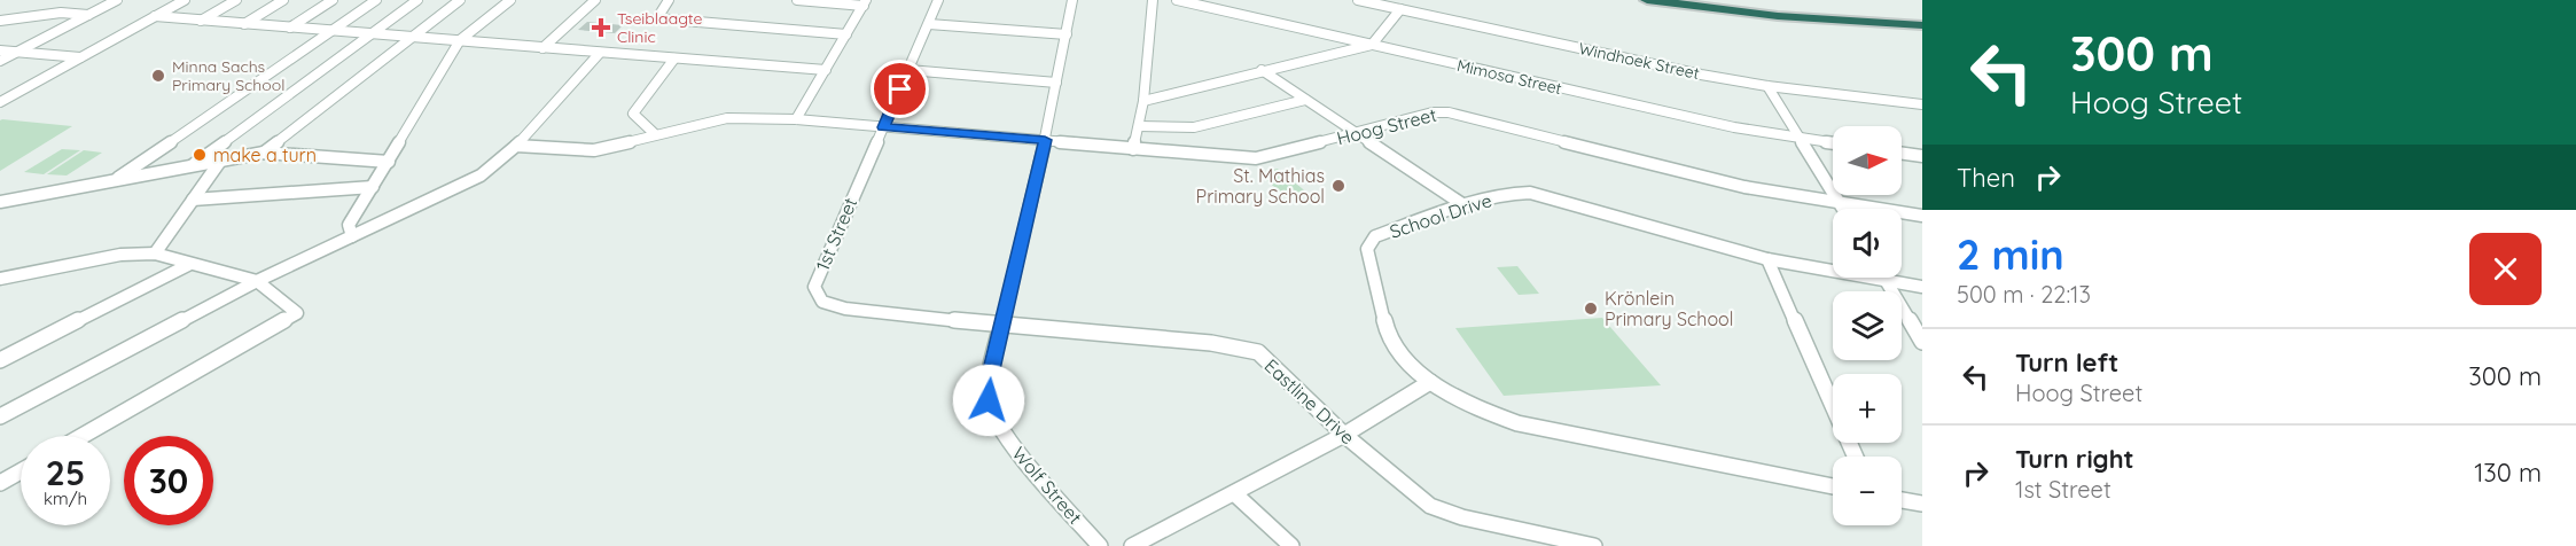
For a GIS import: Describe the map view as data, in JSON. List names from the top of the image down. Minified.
{"streets":{"street":["Windhoek Street","Mimosa Street","Hoog Street","School Drive","1st Street","Eastline Drive","Wolf Street"]},"crossings":[["Hoog Street","1st Street"],["Hoog Street","Wolf Street"],["1st Street","Eastline Drive"],["1st Street","Wolf Street"],["Eastline Drive","Wolf Street"]],"places":{"health":["Tseiblaagte Clinic"],"other":["Minna Sachs Primary School","make a turn","St. Mathias Primary School","Krönlein Primary School"]},"north":"right","page":{"turn":["300 m","Hoog Street"],"map_buttons":["+","−"],"then":"Then","heading":["2 min","500 m · 22:13"],"list":[{"name":"Turn left","note":"Hoog Street","value":"300 m"},{"name":"Turn right","note":"1st Street","value":"130 m"}],"speed":"25 km/h","limit":"30"}}
